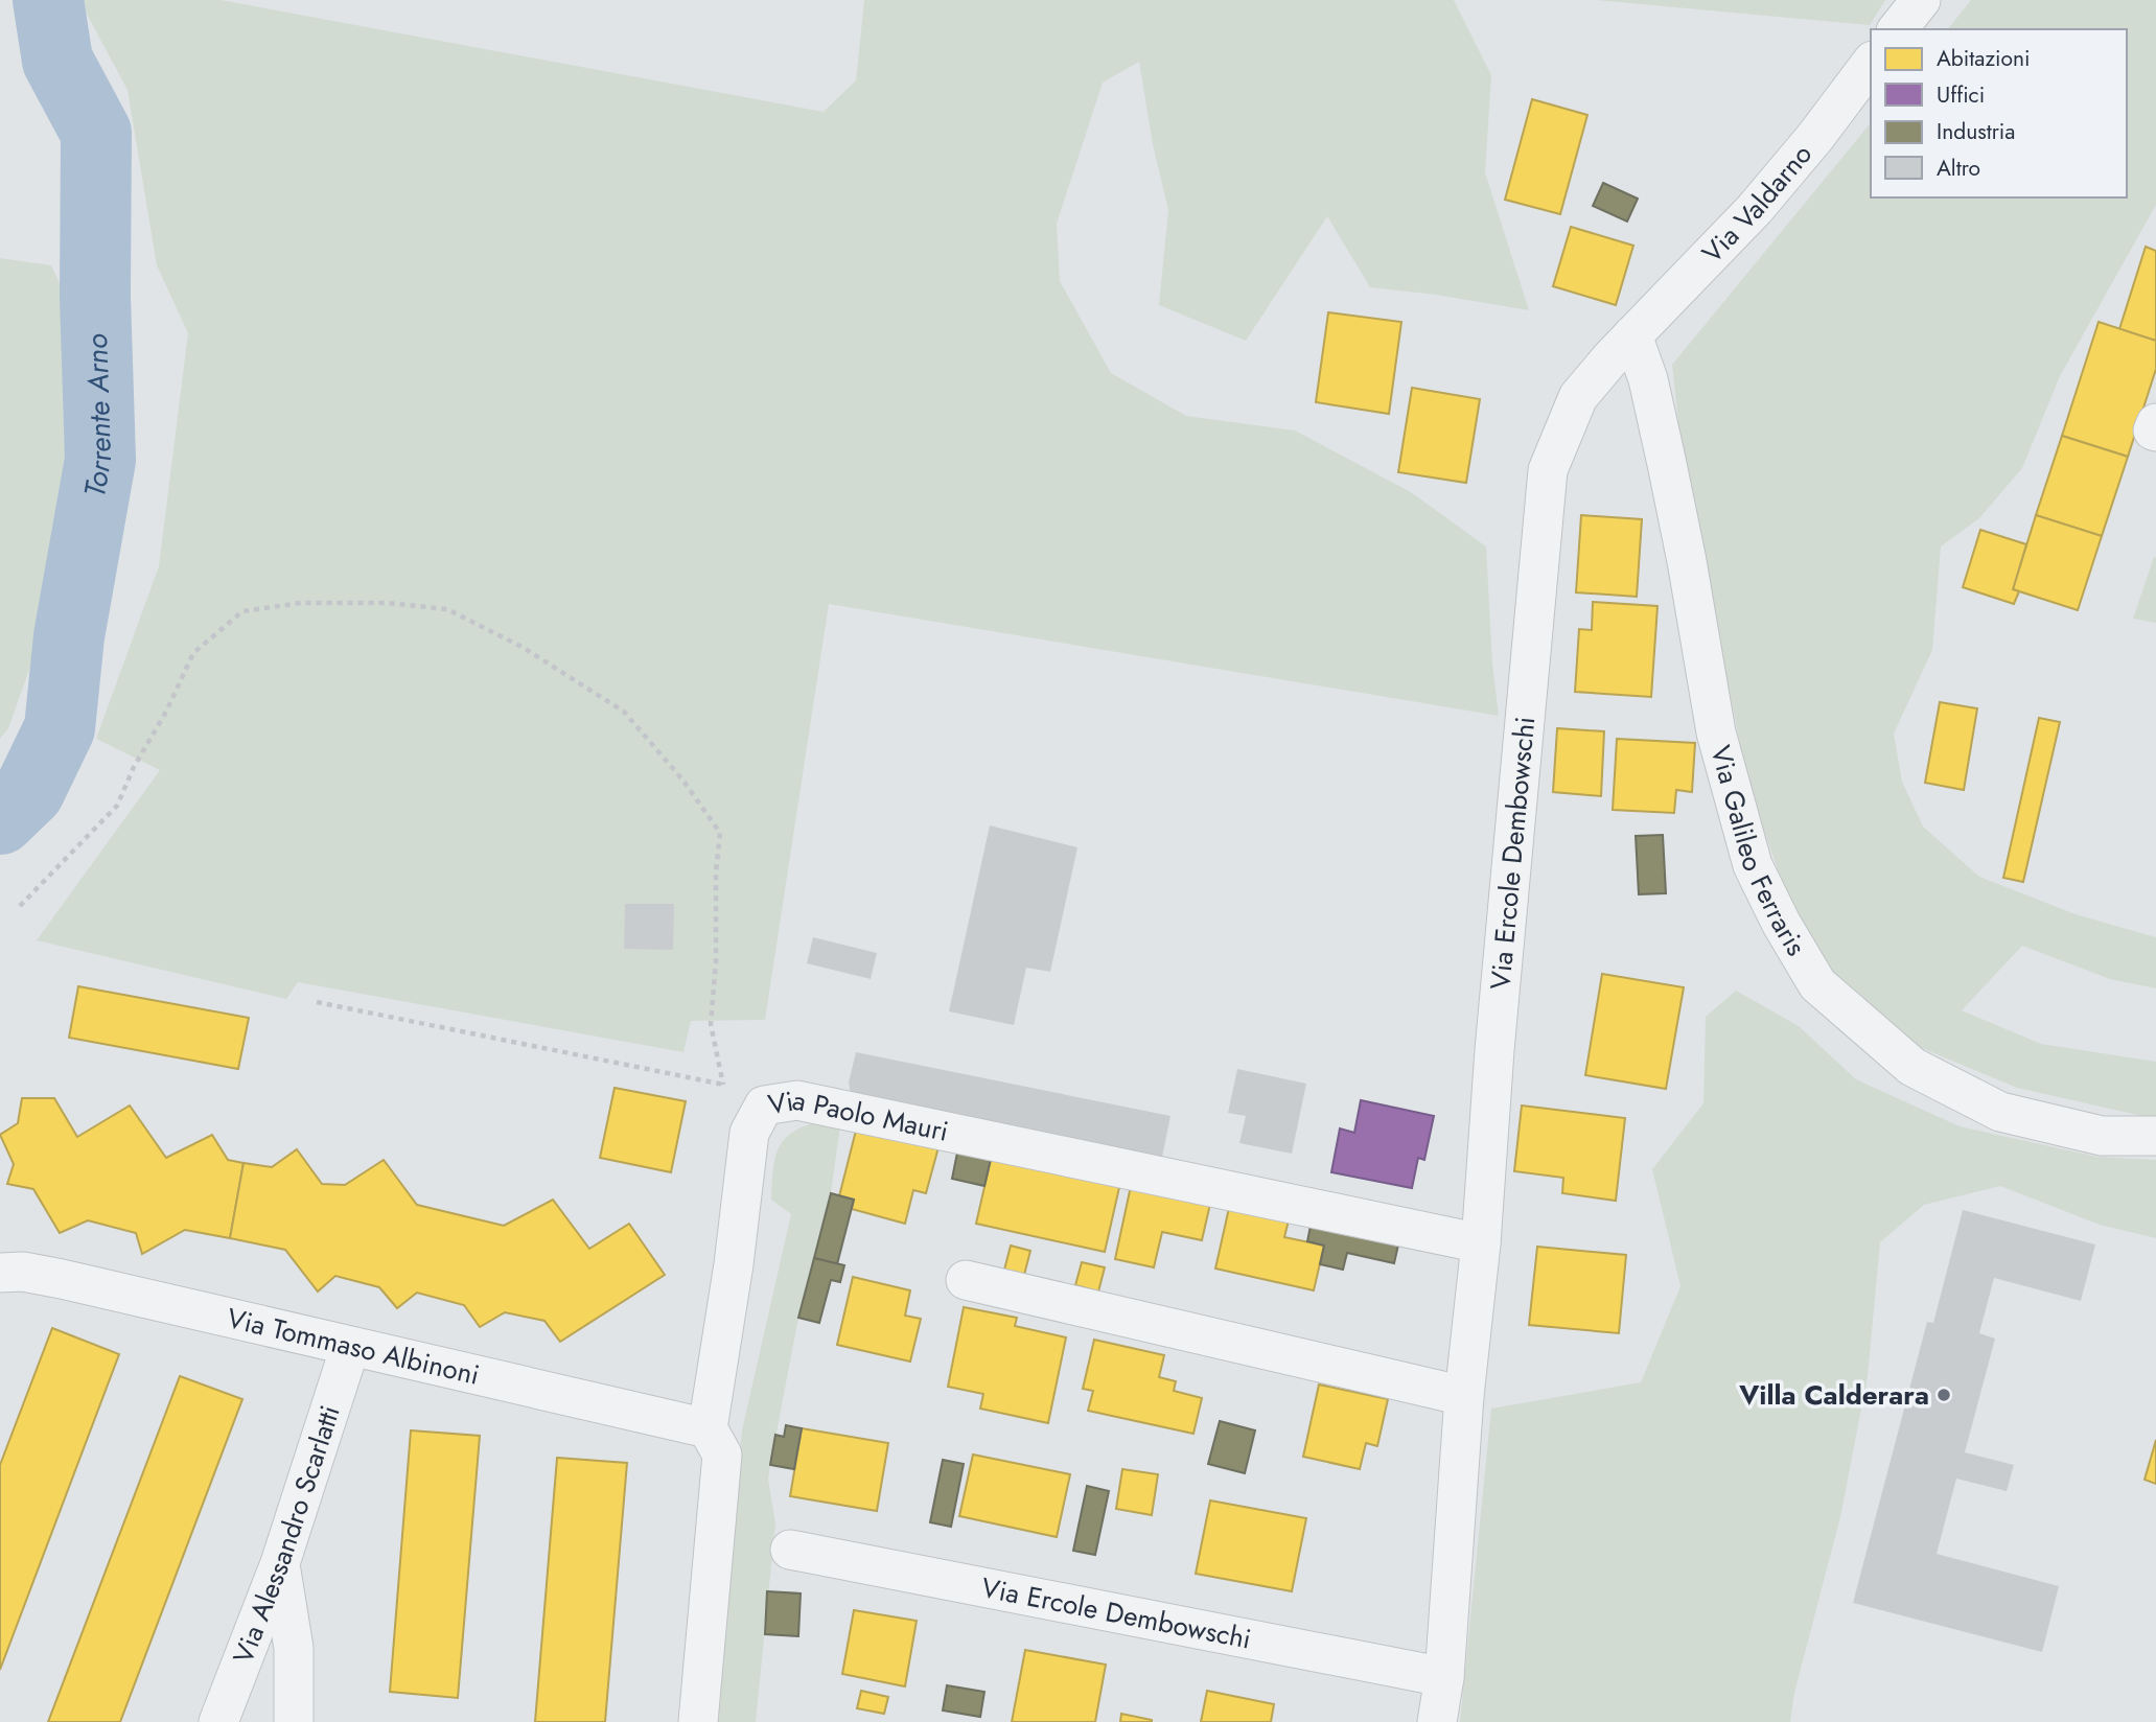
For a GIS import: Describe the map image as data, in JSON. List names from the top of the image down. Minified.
{"streets":{"street":["Via Valdarno","Via Galileo Ferraris","Via Ercole Dembowschi","Via Paolo Mauri","Via Tommaso Albinoni","Via Alessandro Scarlatti"]},"crossings":[["Via Valdarno","Via Galileo Ferraris"],["Via Valdarno","Via Ercole Dembowschi"],["Via Galileo Ferraris","Via Ercole Dembowschi"],["Via Ercole Dembowschi","Via Paolo Mauri"],["Via Paolo Mauri","Via Tommaso Albinoni"],["Via Tommaso Albinoni","Via Alessandro Scarlatti"]],"water":["Torrente Arno"],"places":["Villa Calderara"],"legend":["Abitazioni","Uffici","Industria","Altro"]}
